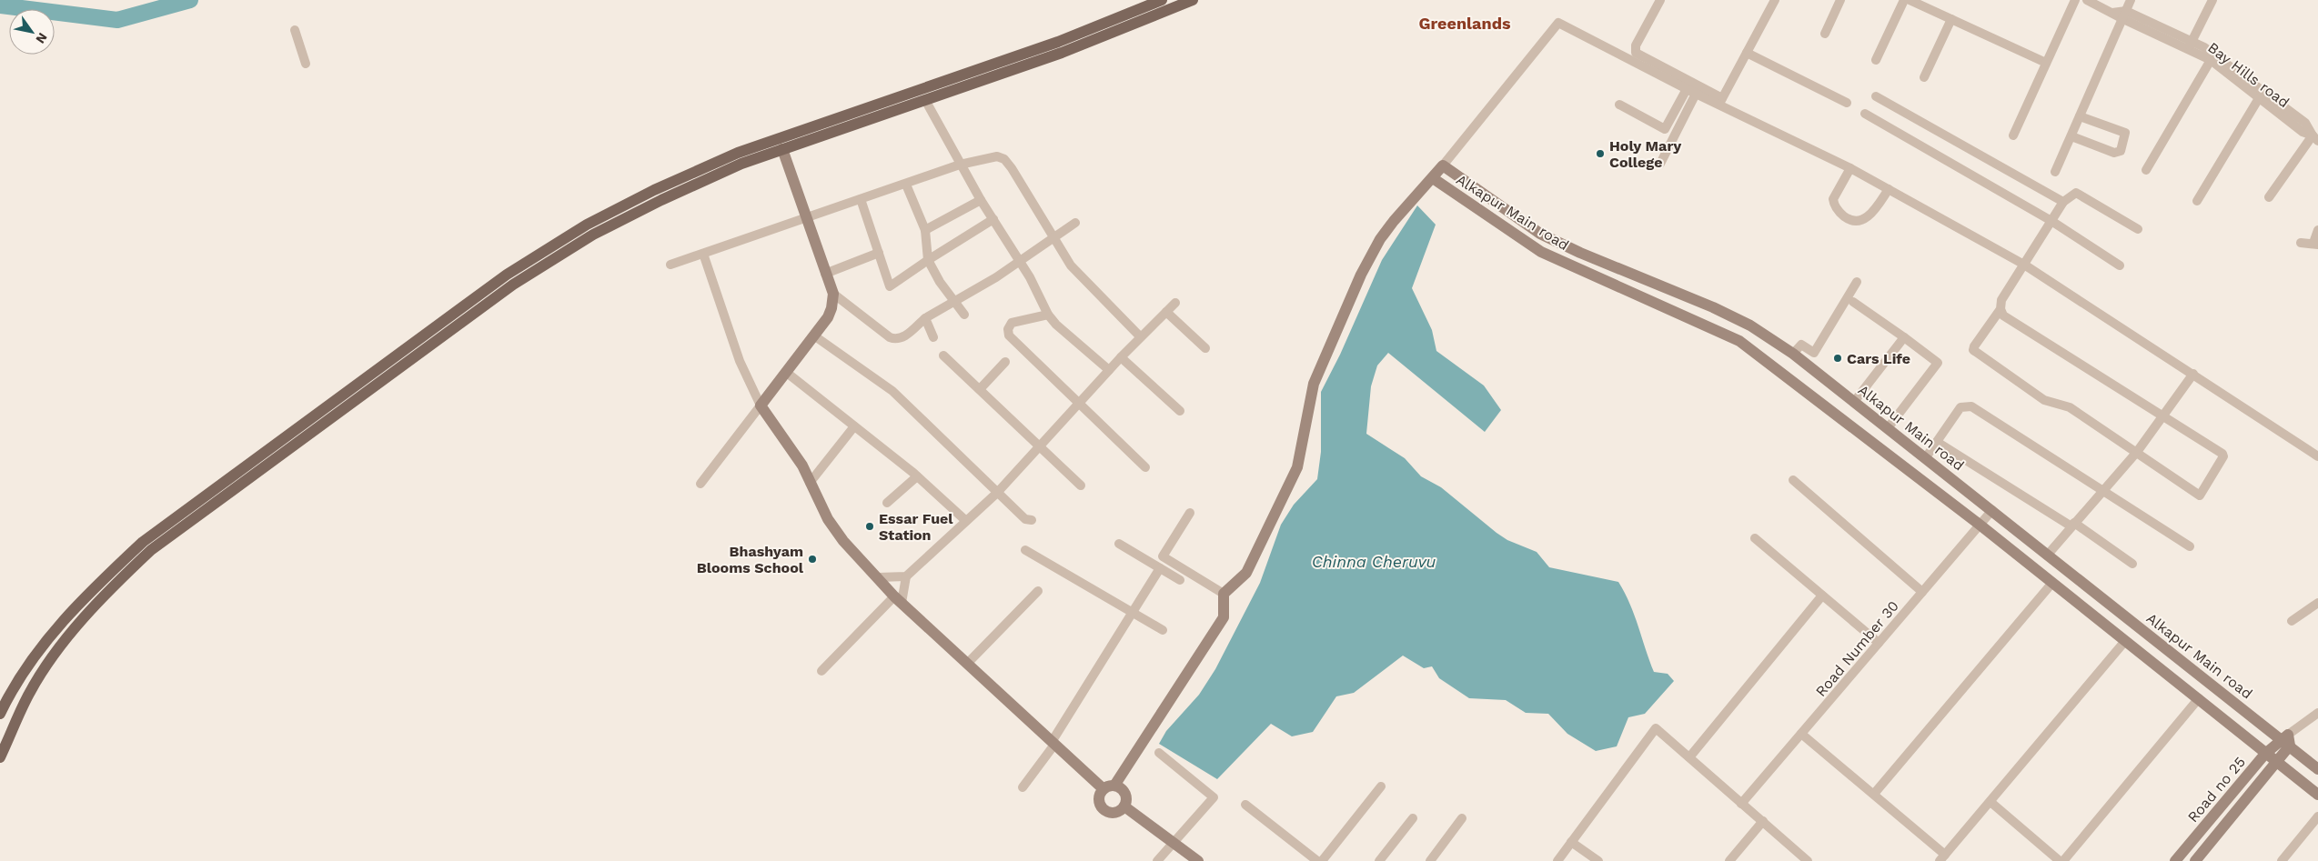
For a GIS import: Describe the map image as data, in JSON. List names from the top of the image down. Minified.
{"streets":{"street":["Bay Hills road","Alkapur Main road","Road Number 30","Road no 25"]},"crossings":[["Alkapur Main road","Road Number 30"],["Alkapur Main road","Road no 25"]],"districts":["Greenlands"],"water":["Chinna Cheruvu"],"places":["Holy Mary College","Cars Life","Essar Fuel Station","Bhashyam Blooms School"],"north":"bottom right"}
